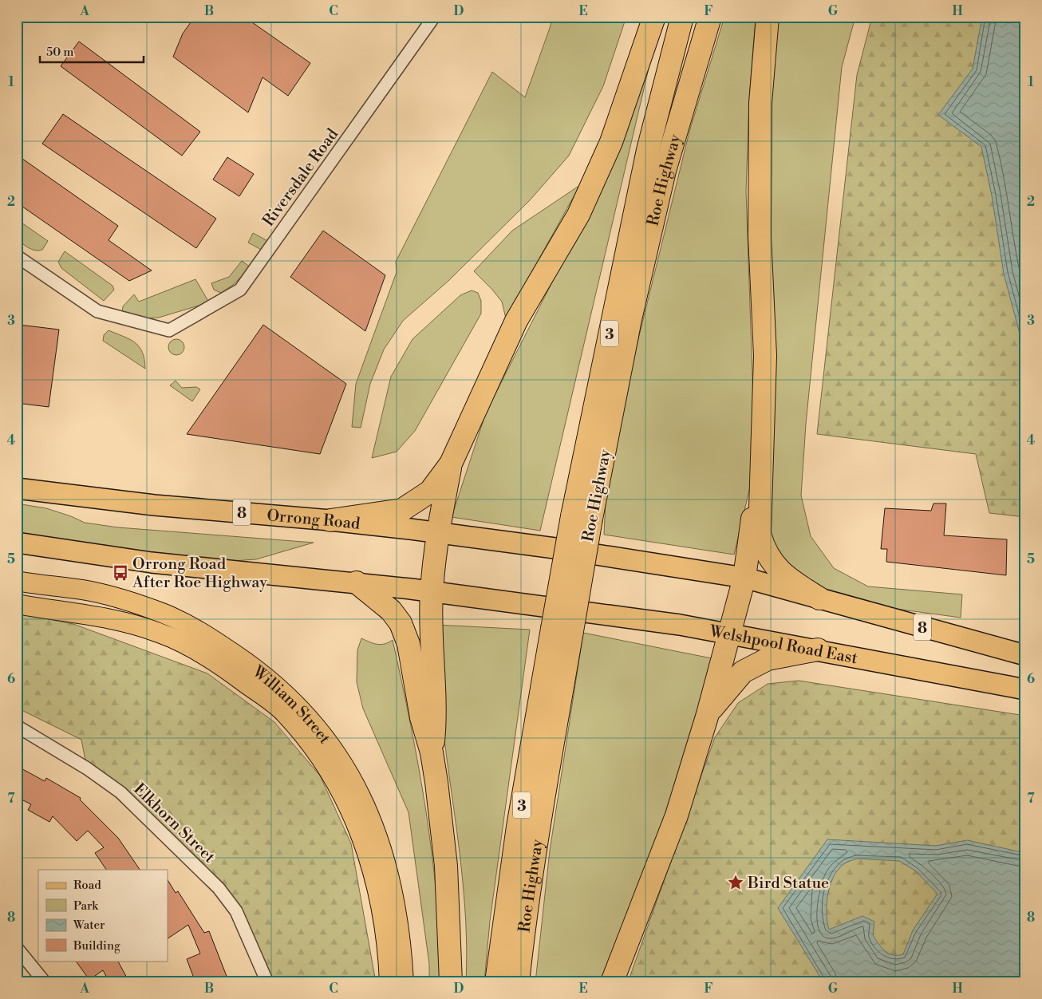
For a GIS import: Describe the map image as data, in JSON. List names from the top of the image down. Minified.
{"streets":{"highway":["Roe Highway","3","8","Orrong Road","Welshpool Road East"],"main road":["William Street"],"street":["Riversdale Road","Elkhorn Street"]},"crossings":[["8","Orrong Road"]],"places":{"bus stop":["Orrong Road After Roe Highway"],"place":["Bird Statue"]},"legend":["Road","Park","Water","Building"],"scale_bar":"50 m","grid":{"columns":["A","B","C","D","E","F","G","H"],"rows":["1","2","3","4","5","6","7","8"]}}
